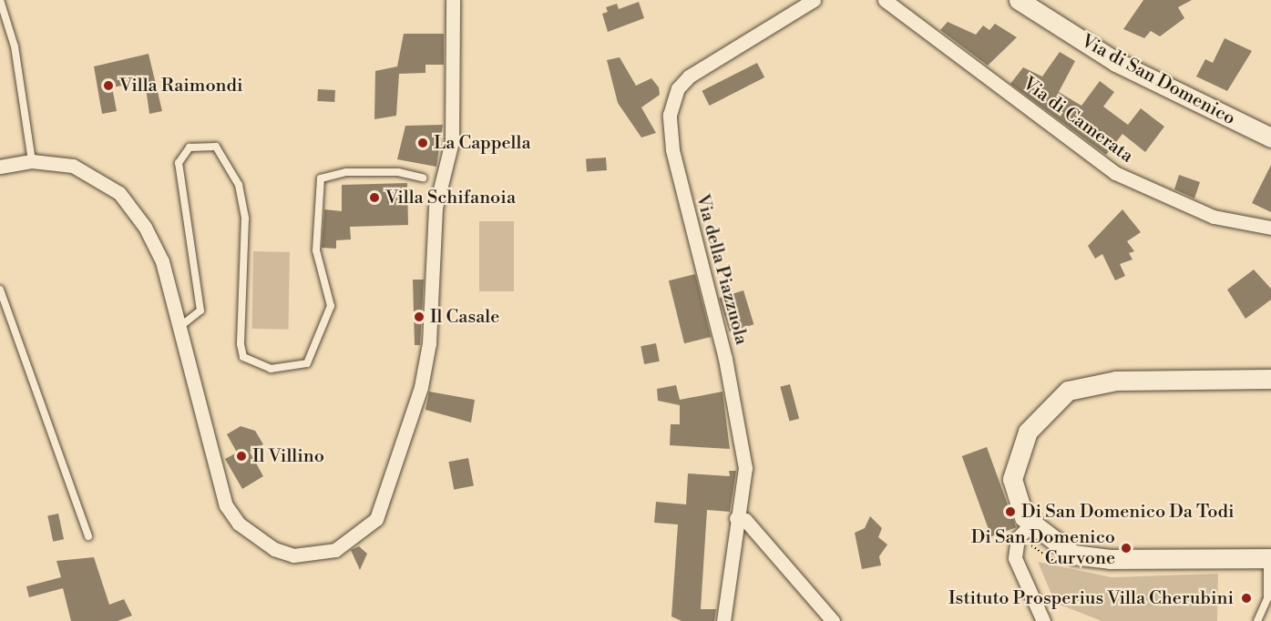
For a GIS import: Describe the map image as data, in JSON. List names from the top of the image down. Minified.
{"streets":{"main road":["Via di San Domenico"],"street":["Via di Camerata","Via della Piazzuola"]},"places":["Villa Raimondi","La Cappella","Villa Schifanoia","Il Casale","Il Villino","Di San Domenico Da Todi","Di San Domenico Curvone","Istituto Prosperius Villa Cherubini"]}
